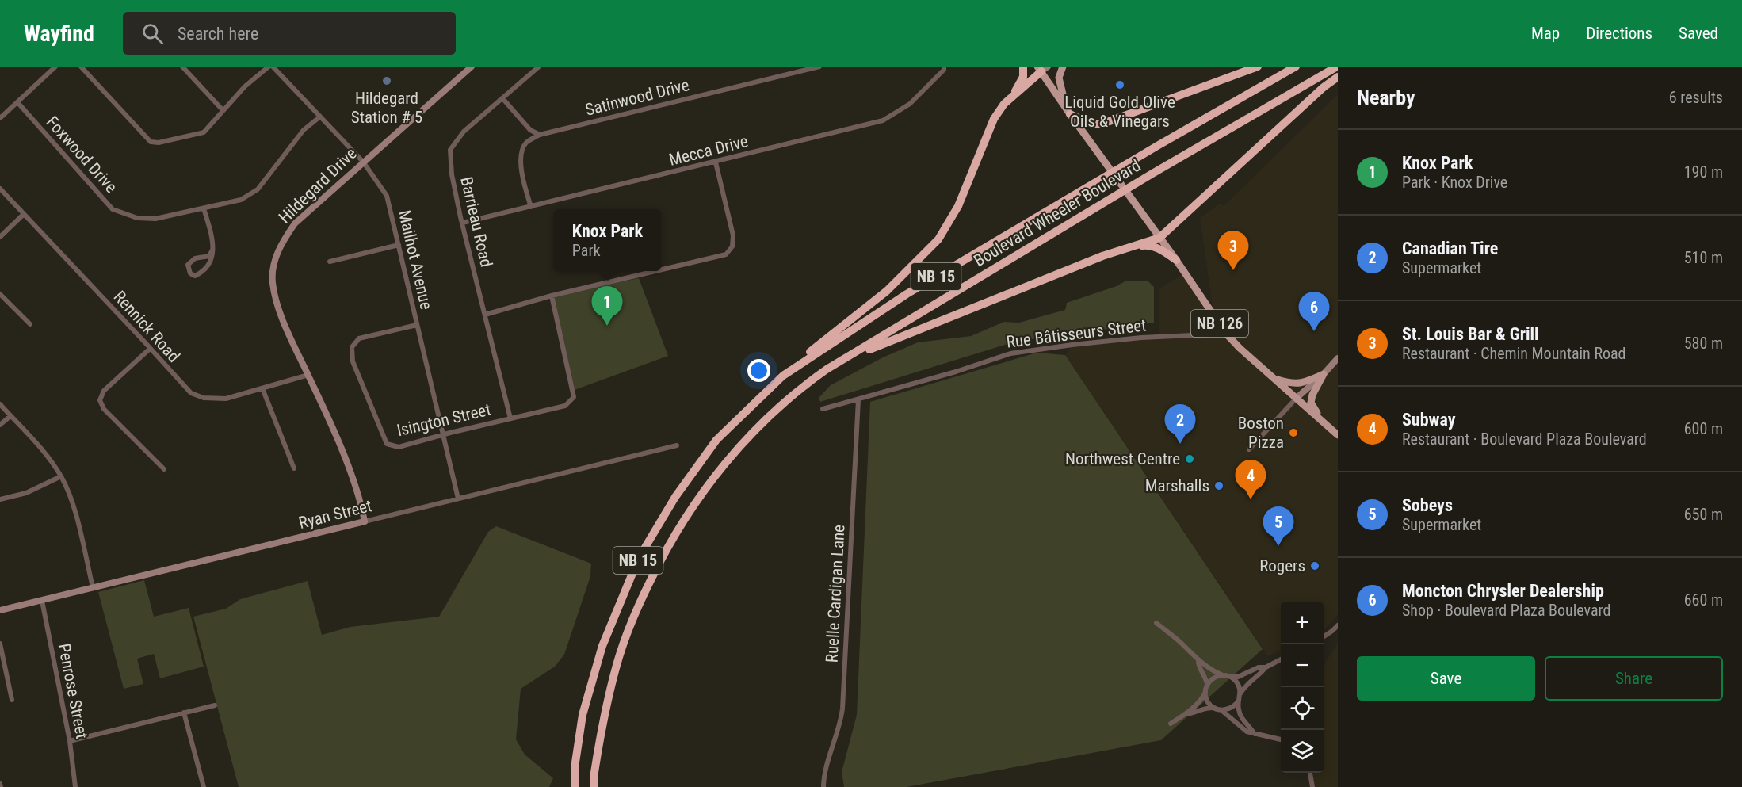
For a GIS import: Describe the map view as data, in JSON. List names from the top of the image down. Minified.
{"streets":{"highway":["Boulevard Wheeler Boulevard","NB 15"],"main road":["NB 126"],"street":["Satinwood Drive","Mecca Drive","Foxwood Drive","Hildegard Drive","Barrieau Road","Mailhot Avenue","Rennick Road","Rue Bâtisseurs Street","Isington Street","Ryan Street","Ruelle Cardigan Lane","Penrose Street"]},"crossings":[["Satinwood Drive","Mecca Drive"],["Mecca Drive","Barrieau Road"],["Foxwood Drive","Mailhot Avenue"],["Hildegard Drive","Mailhot Avenue"],["Hildegard Drive","Rennick Road"],["Hildegard Drive","Ryan Street"],["Barrieau Road","Isington Street"],["Mailhot Avenue","Isington Street"],["Mailhot Avenue","Ryan Street"],["NB 126","Rue Bâtisseurs Street"],["Rue Bâtisseurs Street","Ruelle Cardigan Lane"],["Ryan Street","Penrose Street"]],"places":["Hildegard Station # 5","Liquid Gold Olive Oils & Vinegars","Boston Pizza","Northwest Centre","Marshalls","Rogers"],"page":{"header":"Wayfind","search":"Search here","nav":["Map","Directions","Saved"],"heading":["Nearby","6 results"],"list":[{"mark":"1","name":"Knox Park","note":"Park · Knox Drive","value":"190 m"},{"mark":"2","name":"Canadian Tire","note":"Supermarket","value":"510 m"},{"mark":"3","name":"St. Louis Bar & Grill","note":"Restaurant · Chemin Mountain Road","value":"580 m"},{"mark":"4","name":"Subway","note":"Restaurant · Boulevard Plaza Boulevard","value":"600 m"},{"mark":"5","name":"Sobeys","note":"Supermarket","value":"650 m"},{"mark":"6","name":"Moncton Chrysler Dealership","note":"Shop · Boulevard Plaza Boulevard","value":"660 m"}],"popup":["Knox Park","Park"],"pins":["3","1","6","2","4","5"],"map_buttons":["+","−"],"buttons":["Save","Share"]}}
